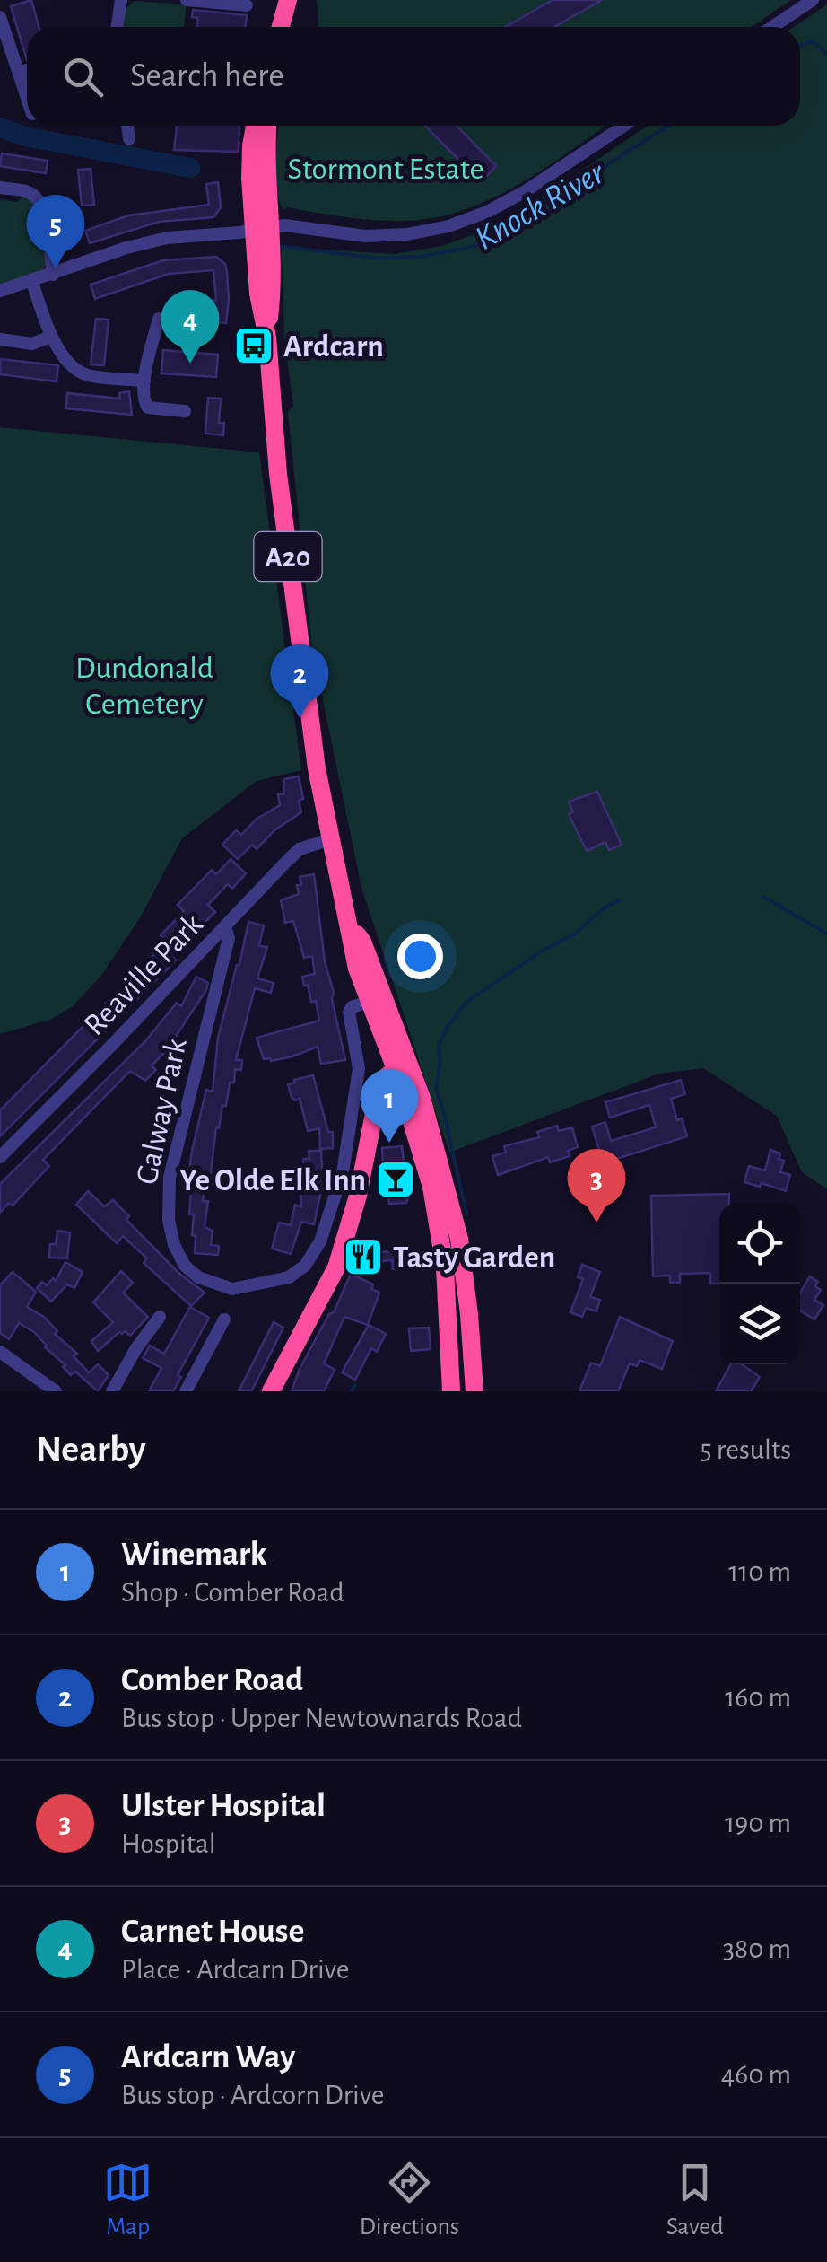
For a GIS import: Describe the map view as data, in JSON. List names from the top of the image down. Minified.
{"streets":{"highway":["A20"],"street":["Reaville Park","Galway Park"]},"crossings":[["A20","Reaville Park"],["A20","Galway Park"],["Reaville Park","Galway Park"]],"water":["Knock River"],"parks":["Stormont Estate","Dundonald Cemetery"],"places":{"bus stop":["Ardcarn"],"bar":["Ye Olde Elk Inn"],"restaurant":["Tasty Garden"]},"page":{"search":"Search here","pins":["5","4","2","1","3"],"heading":["Nearby","5 results"],"list":[{"mark":"1","name":"Winemark","note":"Shop · Comber Road","value":"110 m"},{"mark":"2","name":"Comber Road","note":"Bus stop · Upper Newtownards Road","value":"160 m"},{"mark":"3","name":"Ulster Hospital","note":"Hospital","value":"190 m"},{"mark":"4","name":"Carnet House","note":"Place · Ardcarn Drive","value":"380 m"},{"mark":"5","name":"Ardcarn Way","note":"Bus stop · Ardcorn Drive","value":"460 m"}],"nav":["Map","Directions","Saved"]}}
